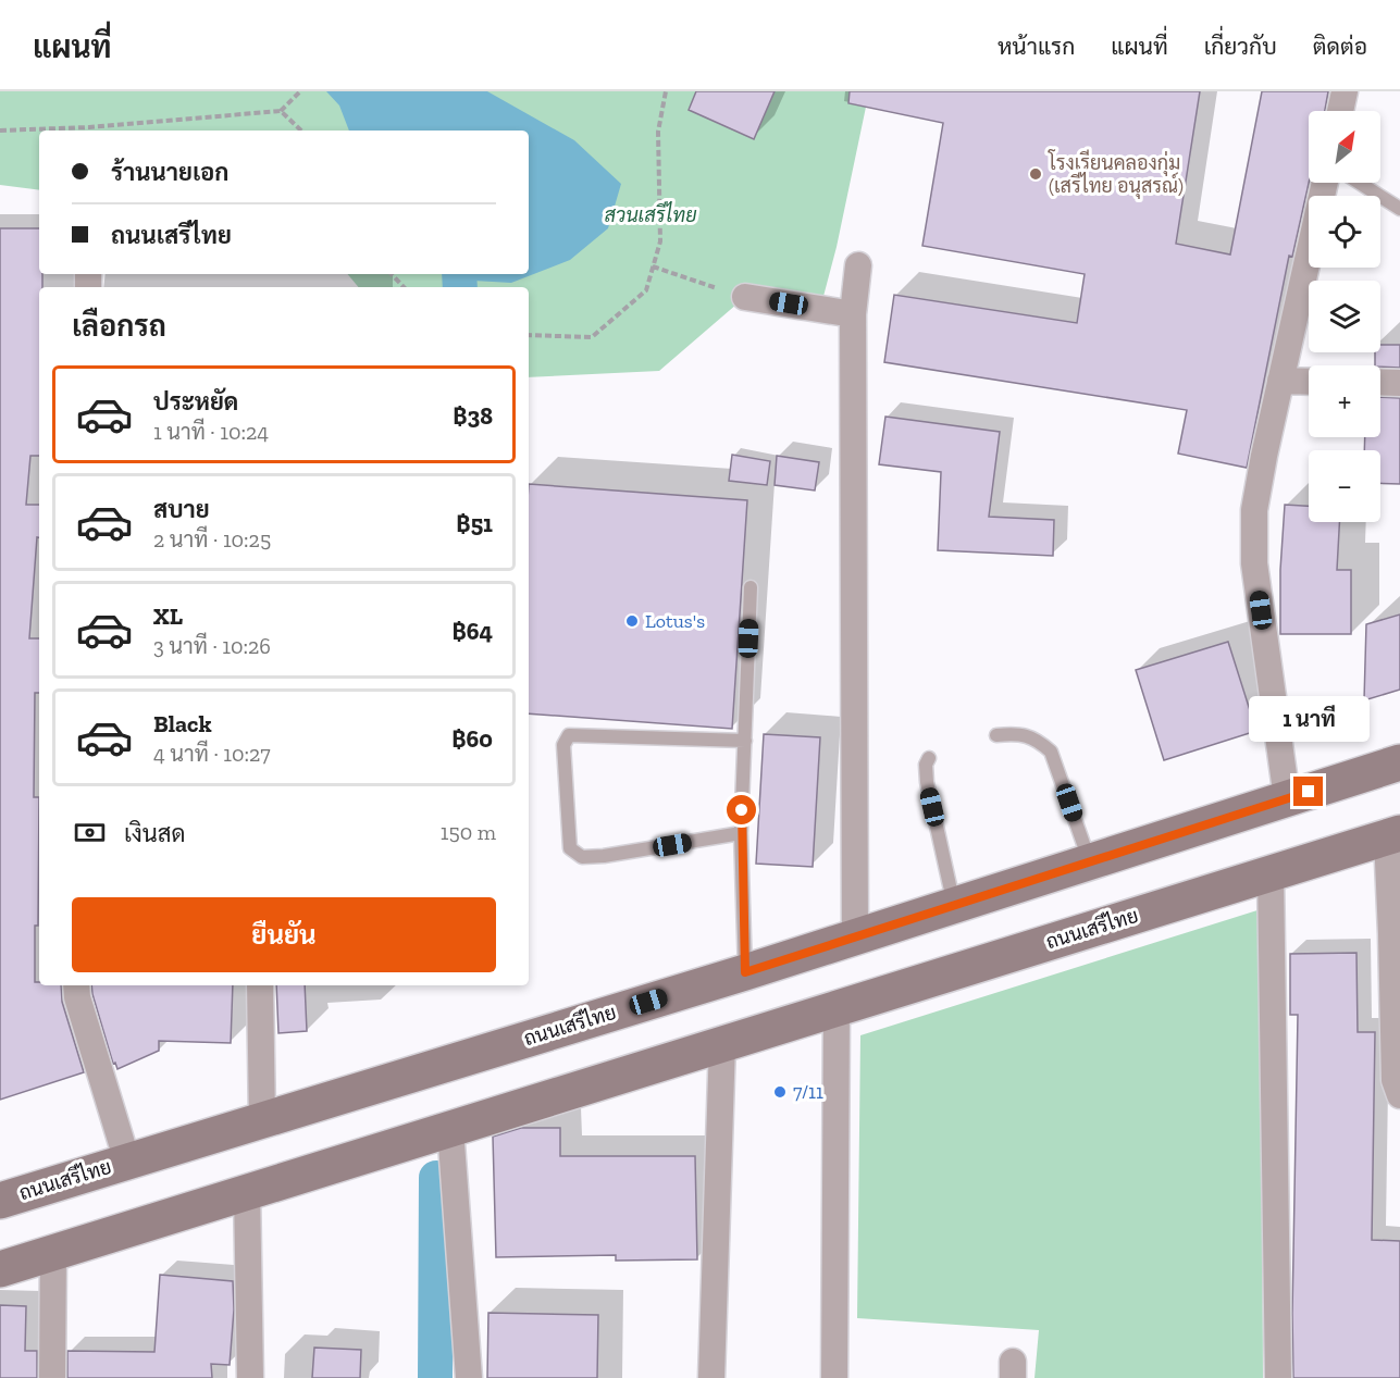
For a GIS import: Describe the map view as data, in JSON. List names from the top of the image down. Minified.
{"streets":{"main road":["ถนนเสรีไทย"]},"parks":["สวนเสรีไทย"],"places":["โรงเรียนคลองกุ่ม (เสรีไทย อนุสรณ์)","Lotus's","7/11"],"north":"top right","page":{"header":"แผนที่","nav":["หน้าแรก","แผนที่","เกี่ยวกับ","ติดต่อ"],"map_buttons":["+","−"],"banner":["ร้านนายเอก","ถนนเสรีไทย"],"heading":"เลือกรถ","list":[{"name":"ประหยัด","note":"1 นาที · 10:24","value":"฿38"},{"name":"สบาย","note":"2 นาที · 10:25","value":"฿51"},{"name":"XL","note":"3 นาที · 10:26","value":"฿64"},{"name":"Black","note":"4 นาที · 10:27","value":"฿60"}],"bubble":"1 นาที","pay":["เงินสด","150 m"],"buttons":"ยืนยัน"}}
